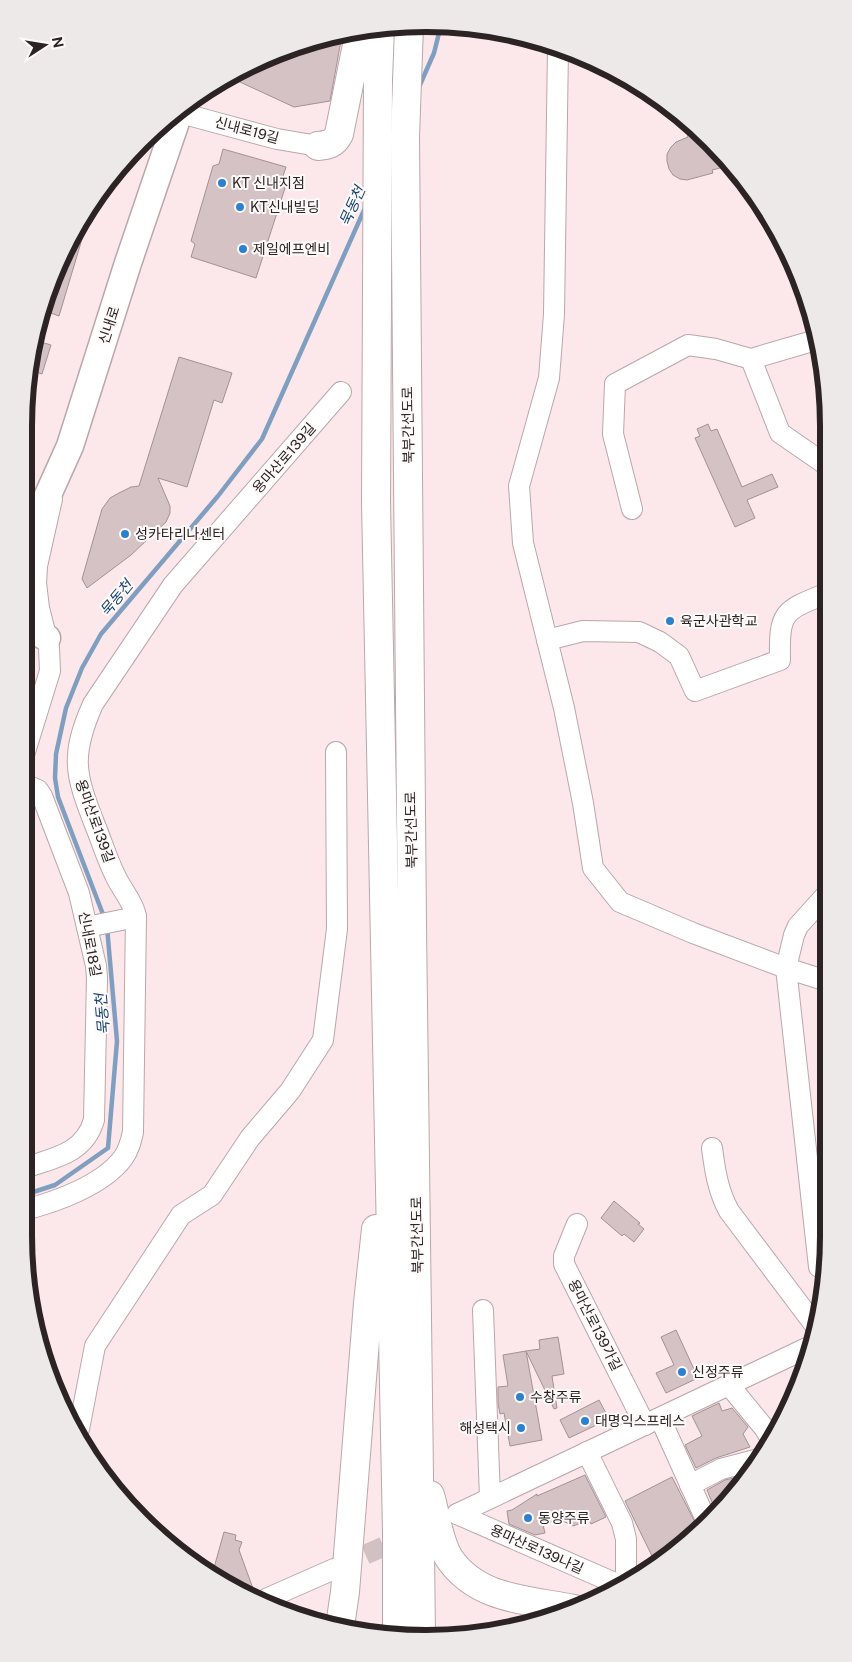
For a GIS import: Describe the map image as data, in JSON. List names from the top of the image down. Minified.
{"streets":{"highway":["북부간선도로"],"main road":["신내로"],"street":["신내로19길","용마산로139길","신내로18길","용마산로139가길","용마산로139나길"]},"water":["묵동천"],"places":["KT 신내지점","KT신내빌딩","제일에프엔비","성카타리나센터","육군사관학교","신정주류","수창주류","대명익스프레스","해성택시","동양주류"],"north":"right"}
